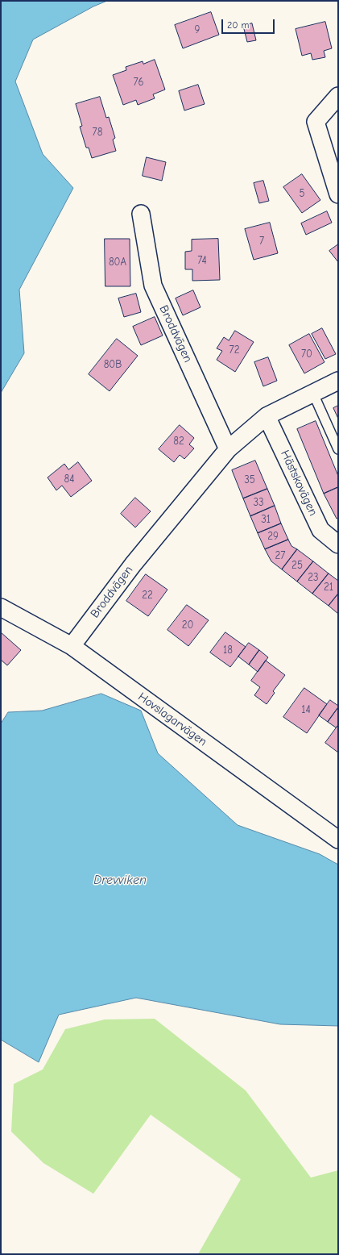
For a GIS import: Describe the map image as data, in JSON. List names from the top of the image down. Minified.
{"streets":{"street":["Broddvägen","Hästskovägen","Hovslagarvägen"]},"crossings":[["Broddvägen","Hästskovägen"],["Broddvägen","Hovslagarvägen"]],"water":["Drevviken"],"house_numbers":["9","76","78","5","7","74","80A","72","70","80B","82","84","35","33","31","29","27","25","23","21","22","20","18","14"],"scale_bar":"20 m"}
